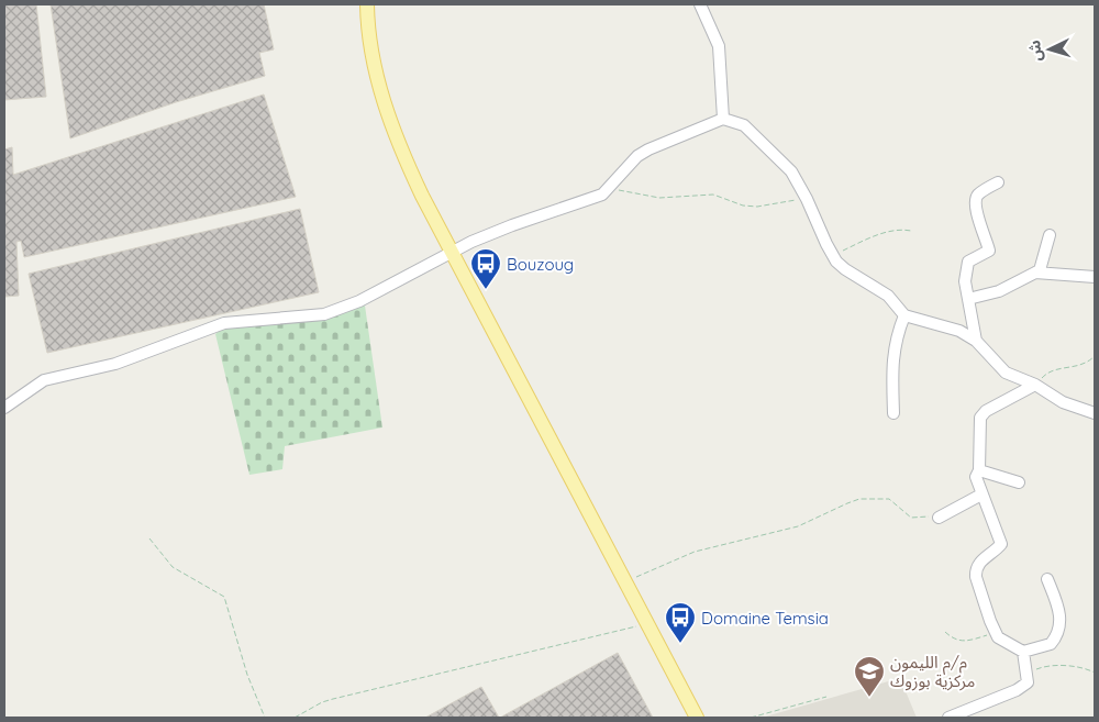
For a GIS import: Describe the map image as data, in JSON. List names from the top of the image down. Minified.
{"places":{"bus stop":["Bouzoug","Domaine Temsia"],"school or university":["م/م الليمون مركزية بوزوك"]},"north":"left"}
